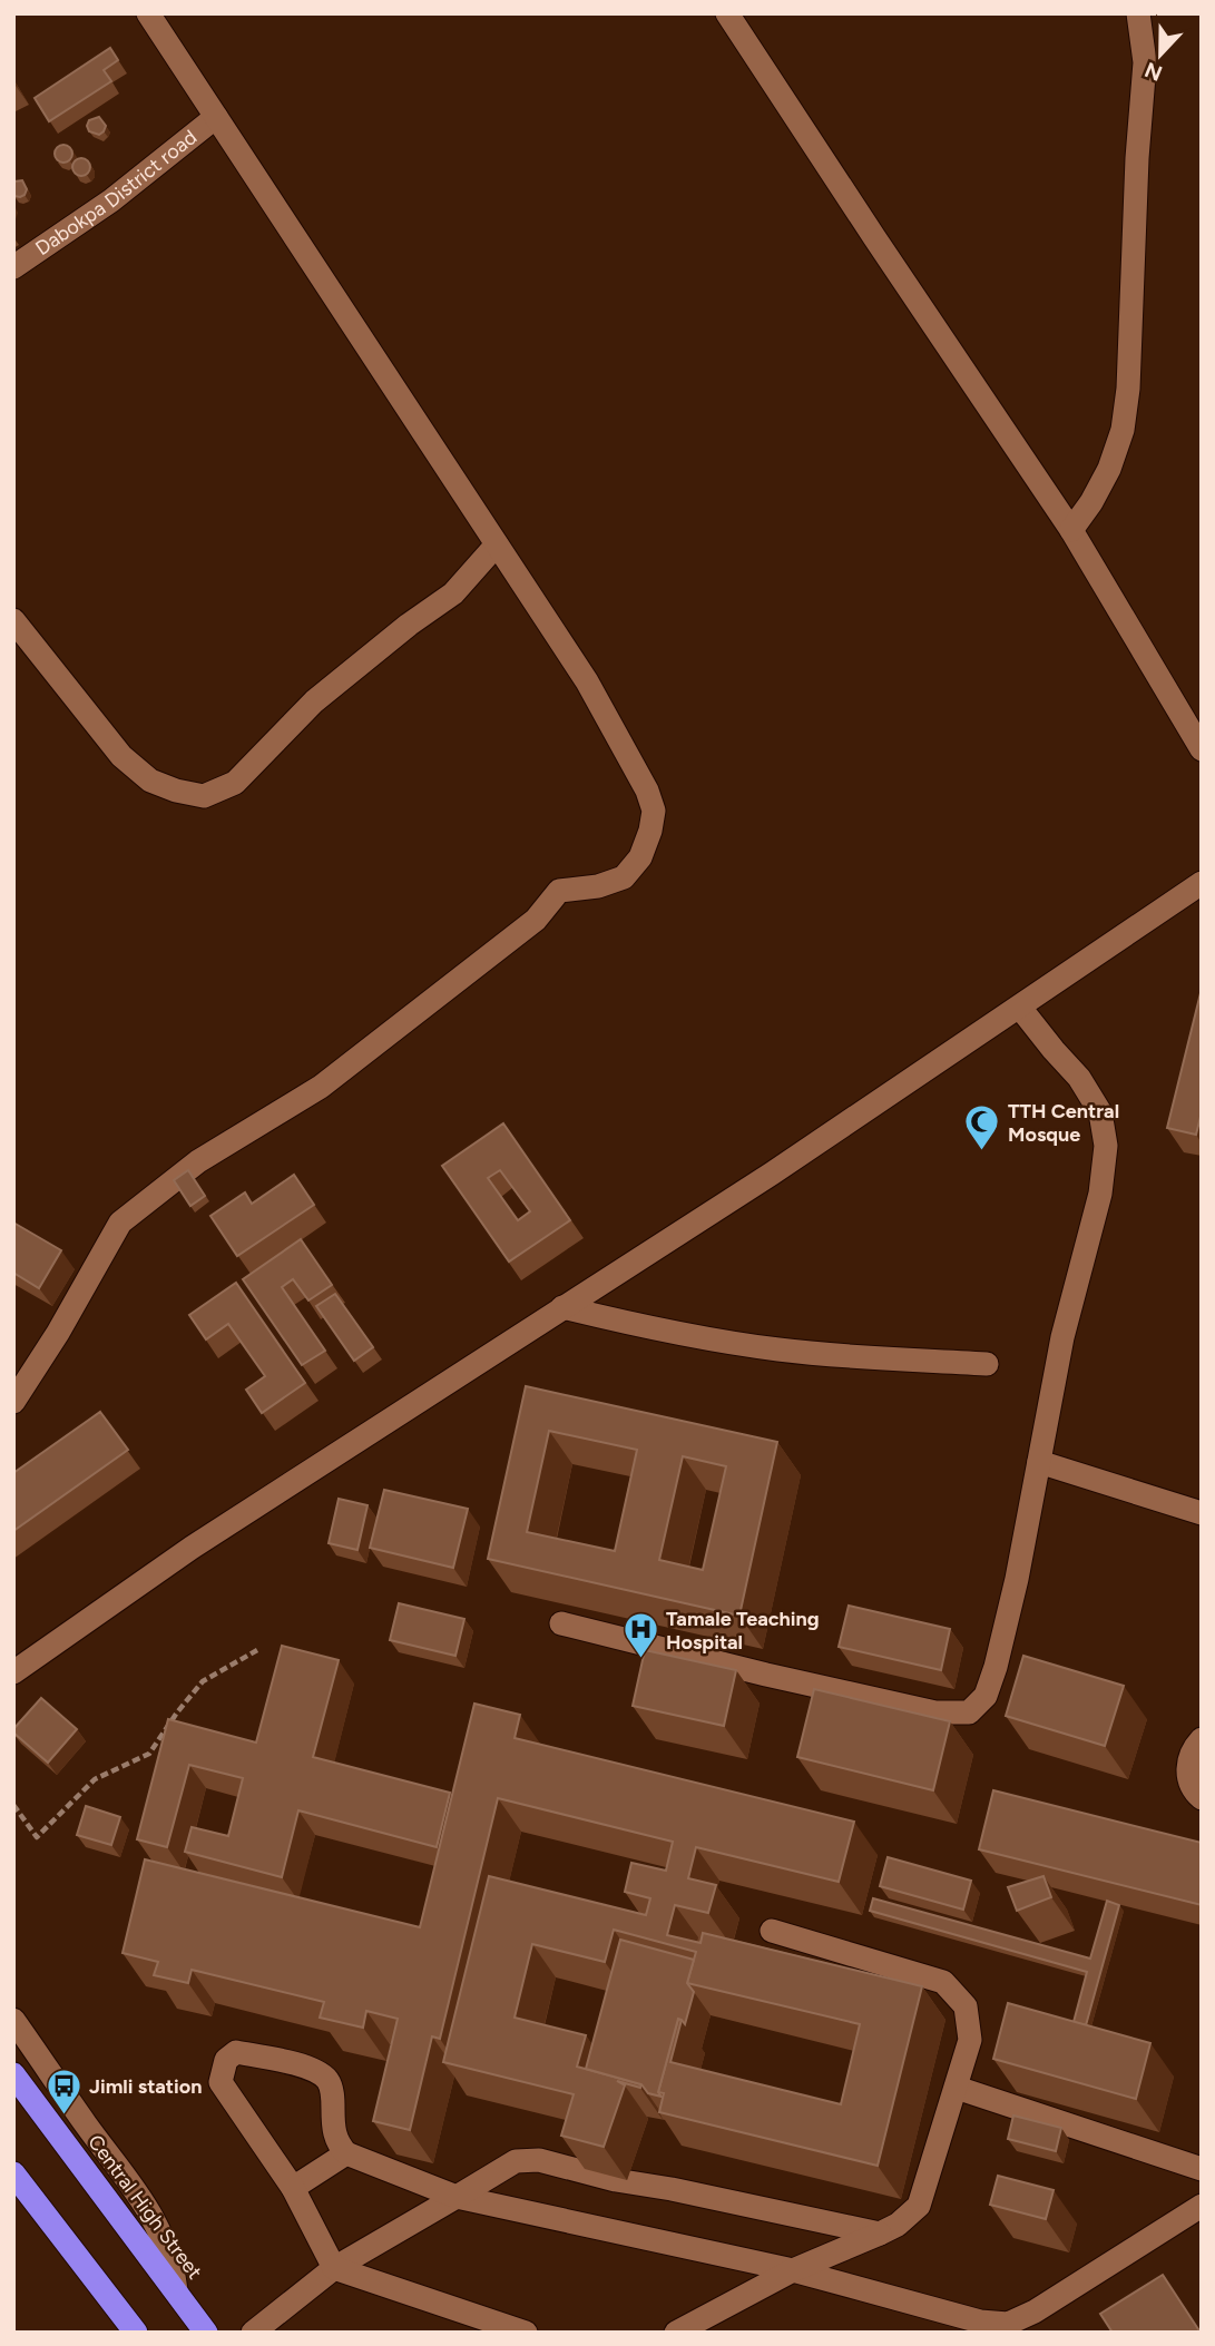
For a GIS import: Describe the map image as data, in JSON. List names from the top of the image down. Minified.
{"streets":{"highway":["Central High Street"],"street":["Dabokpa District road"]},"places":{"mosque":["TTH Central Mosque"],"hospital":["Tamale Teaching Hospital"],"bus stop":["Jimli station"]},"north":"bottom"}
